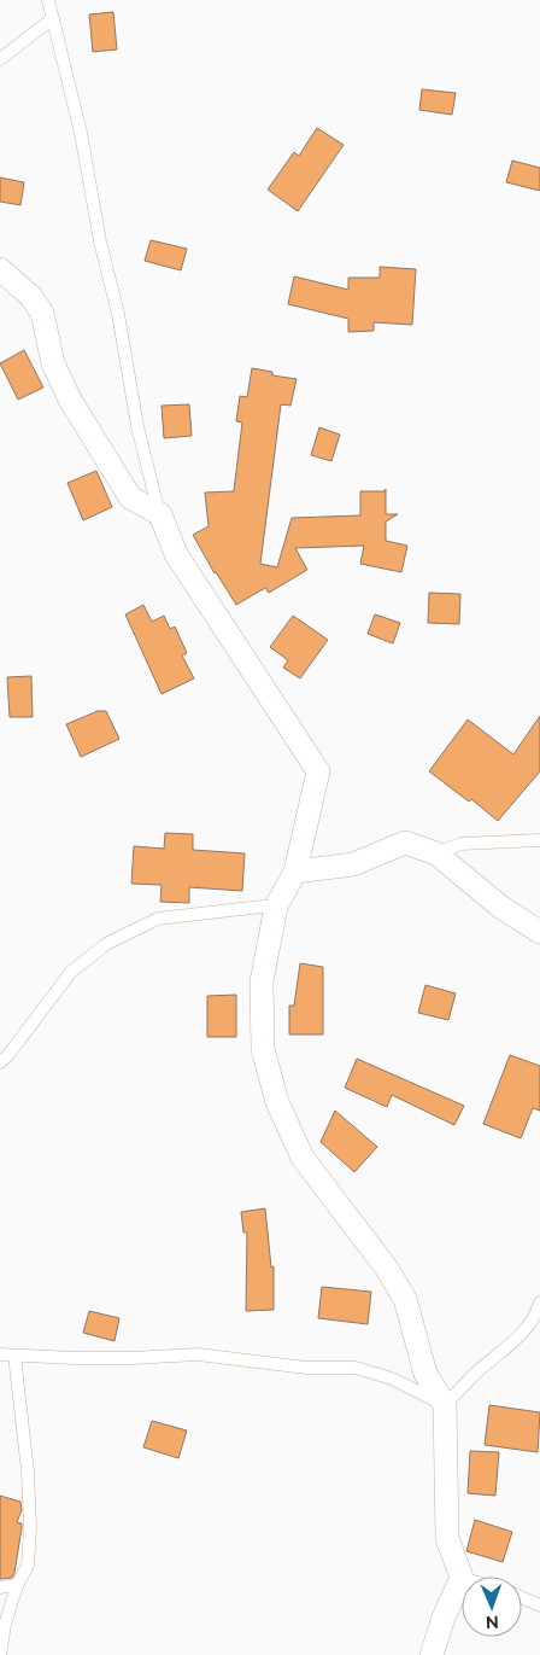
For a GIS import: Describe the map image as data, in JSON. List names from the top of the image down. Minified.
{"north":"bottom"}
